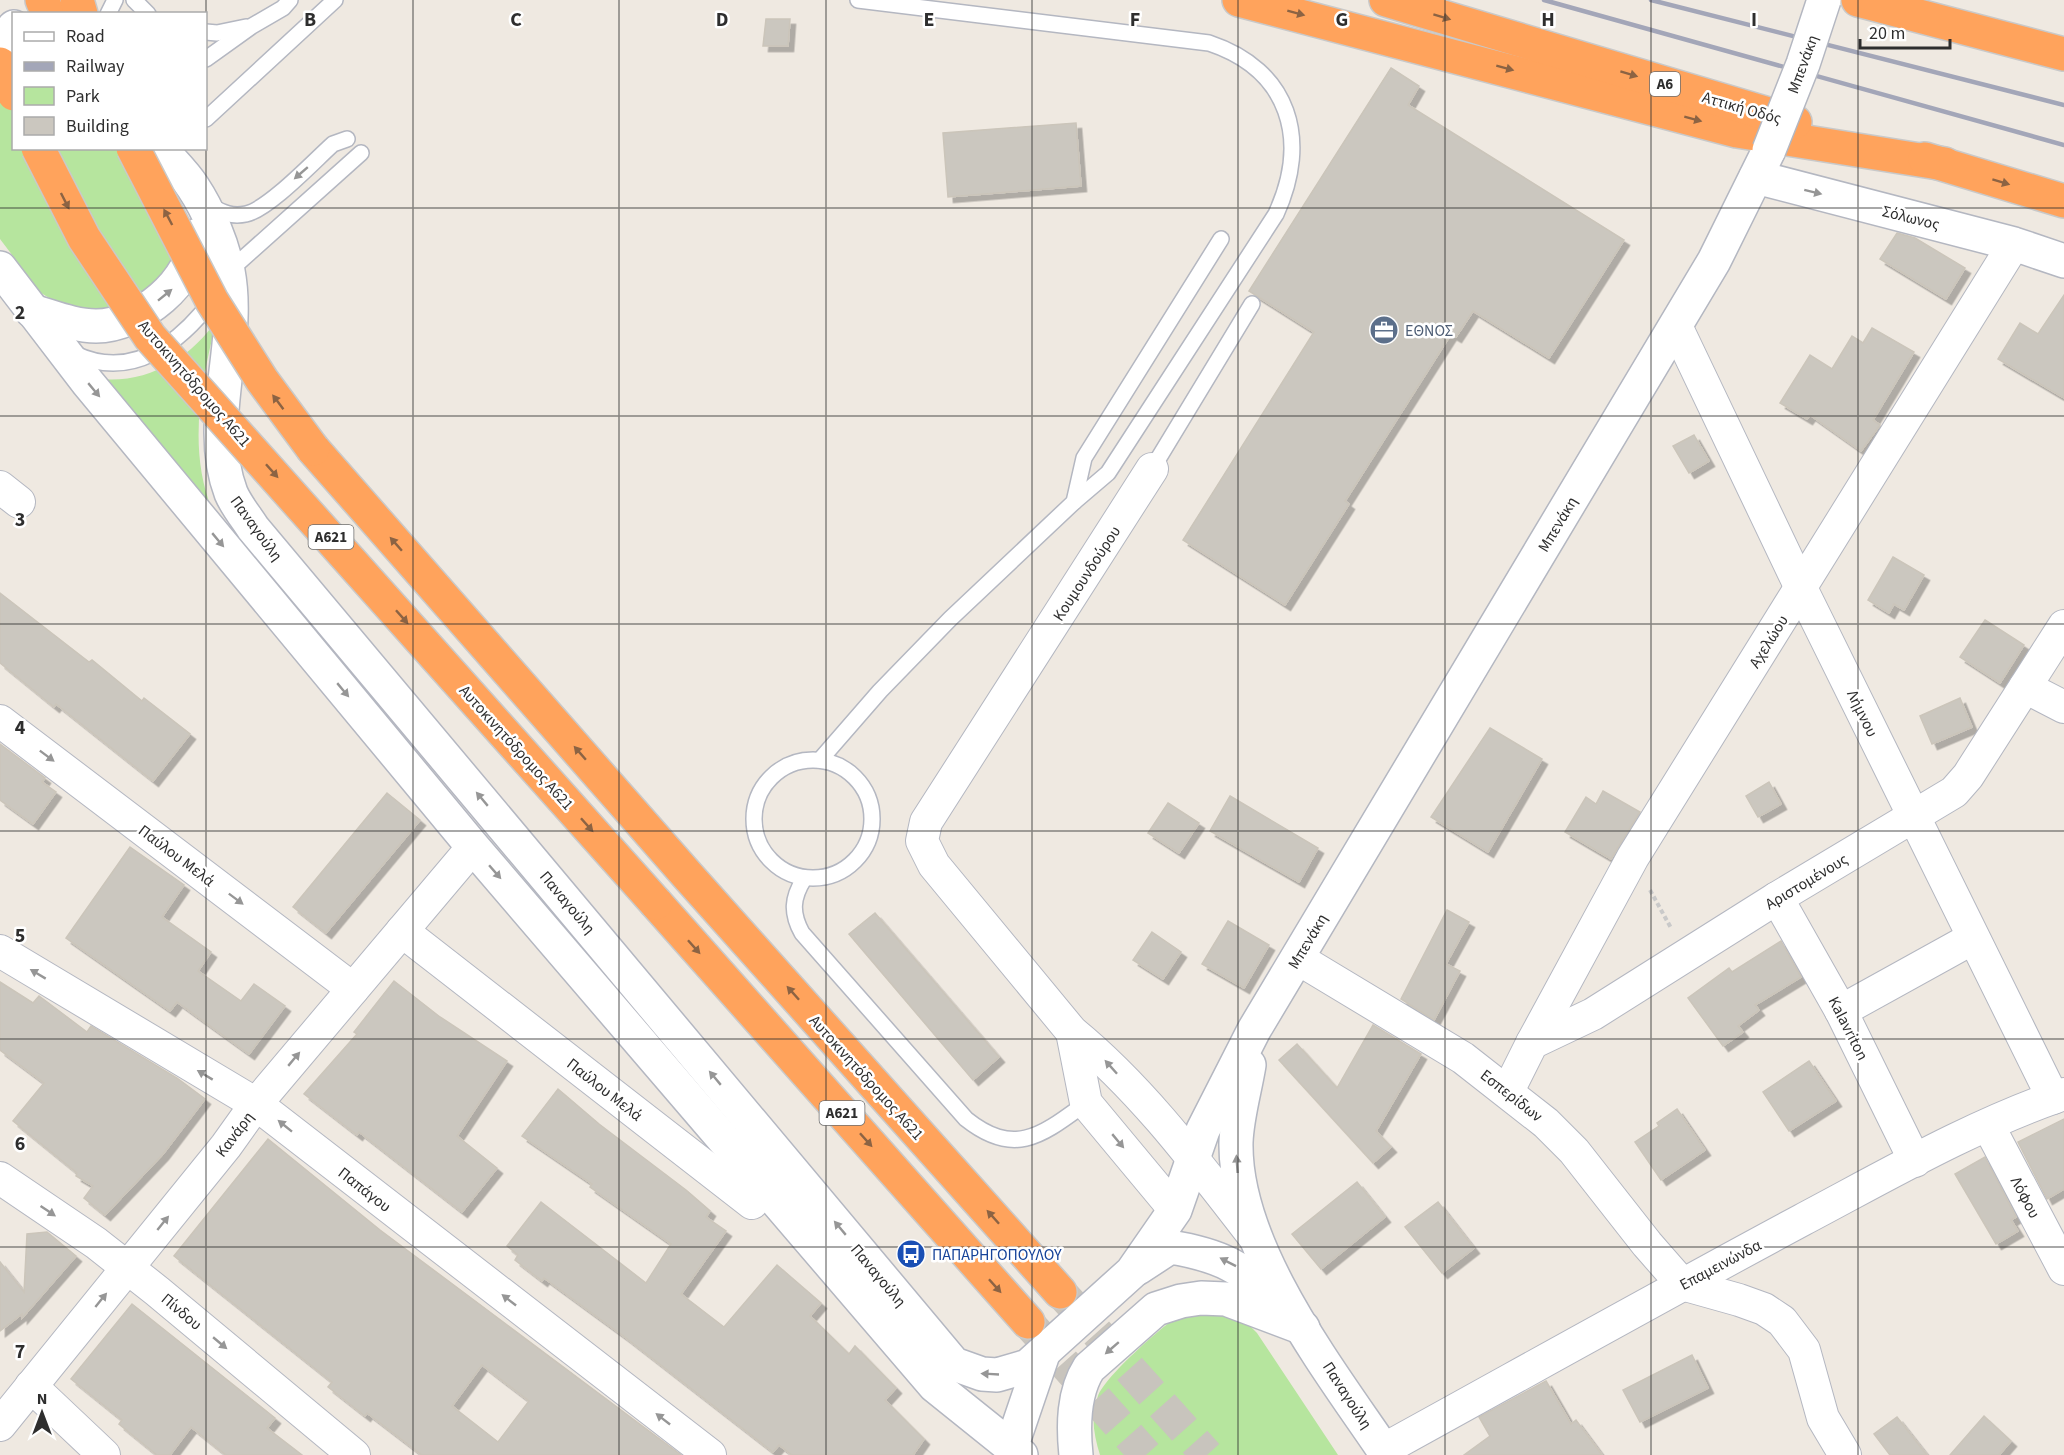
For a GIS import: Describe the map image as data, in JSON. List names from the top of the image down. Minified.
{"streets":{"highway":["Α6","Αττική Οδός","Αυτοκινητόδρομος Α621","Α621"],"main road":["Μπενάκη","Σόλωνος","Παναγούλη"],"street":["Κουμουνδούρου","Αχελώου","Λήμνου","Παύλου Μελά","Αριστομένους","Kalavriton","Εσπερίδων","Κανάρη","Παπάγου","Λόφου","Επαμεινώνδα","Πίνδου"]},"crossings":[["Μπενάκη","Σόλωνος"],["Μπενάκη","Παναγούλη"],["Μπενάκη","Λήμνου"],["Μπενάκη","Εσπερίδων"],["Σόλωνος","Αχελώου"],["Παναγούλη","Κουμουνδούρου"],["Παναγούλη","Κανάρη"],["Παναγούλη","Επαμεινώνδα"],["Αχελώου","Λήμνου"],["Αχελώου","Αριστομένους"],["Λήμνου","Αριστομένους"],["Λήμνου","Επαμεινώνδα"],["Παύλου Μελά","Κανάρη"],["Αριστομένους","Kalavriton"],["Kalavriton","Επαμεινώνδα"],["Εσπερίδων","Επαμεινώνδα"],["Κανάρη","Παπάγου"],["Κανάρη","Πίνδου"],["Λόφου","Επαμεινώνδα"]],"one_way":["Σόλωνος","Παύλου Μελά","Κανάρη","Παπάγου","Πίνδου"],"places":{"office":["ΕΘΝΟΣ"],"bus stop":["ΠΑΠΑΡΗΓΟΠΟΥΛΟΥ"]},"legend":["Road","Railway","Park","Building"],"scale_bar":"20 m","north":"top","grid":{"columns":["B","C","D","E","F","G","H","I"],"rows":["2","3","4","5","6","7"]}}
